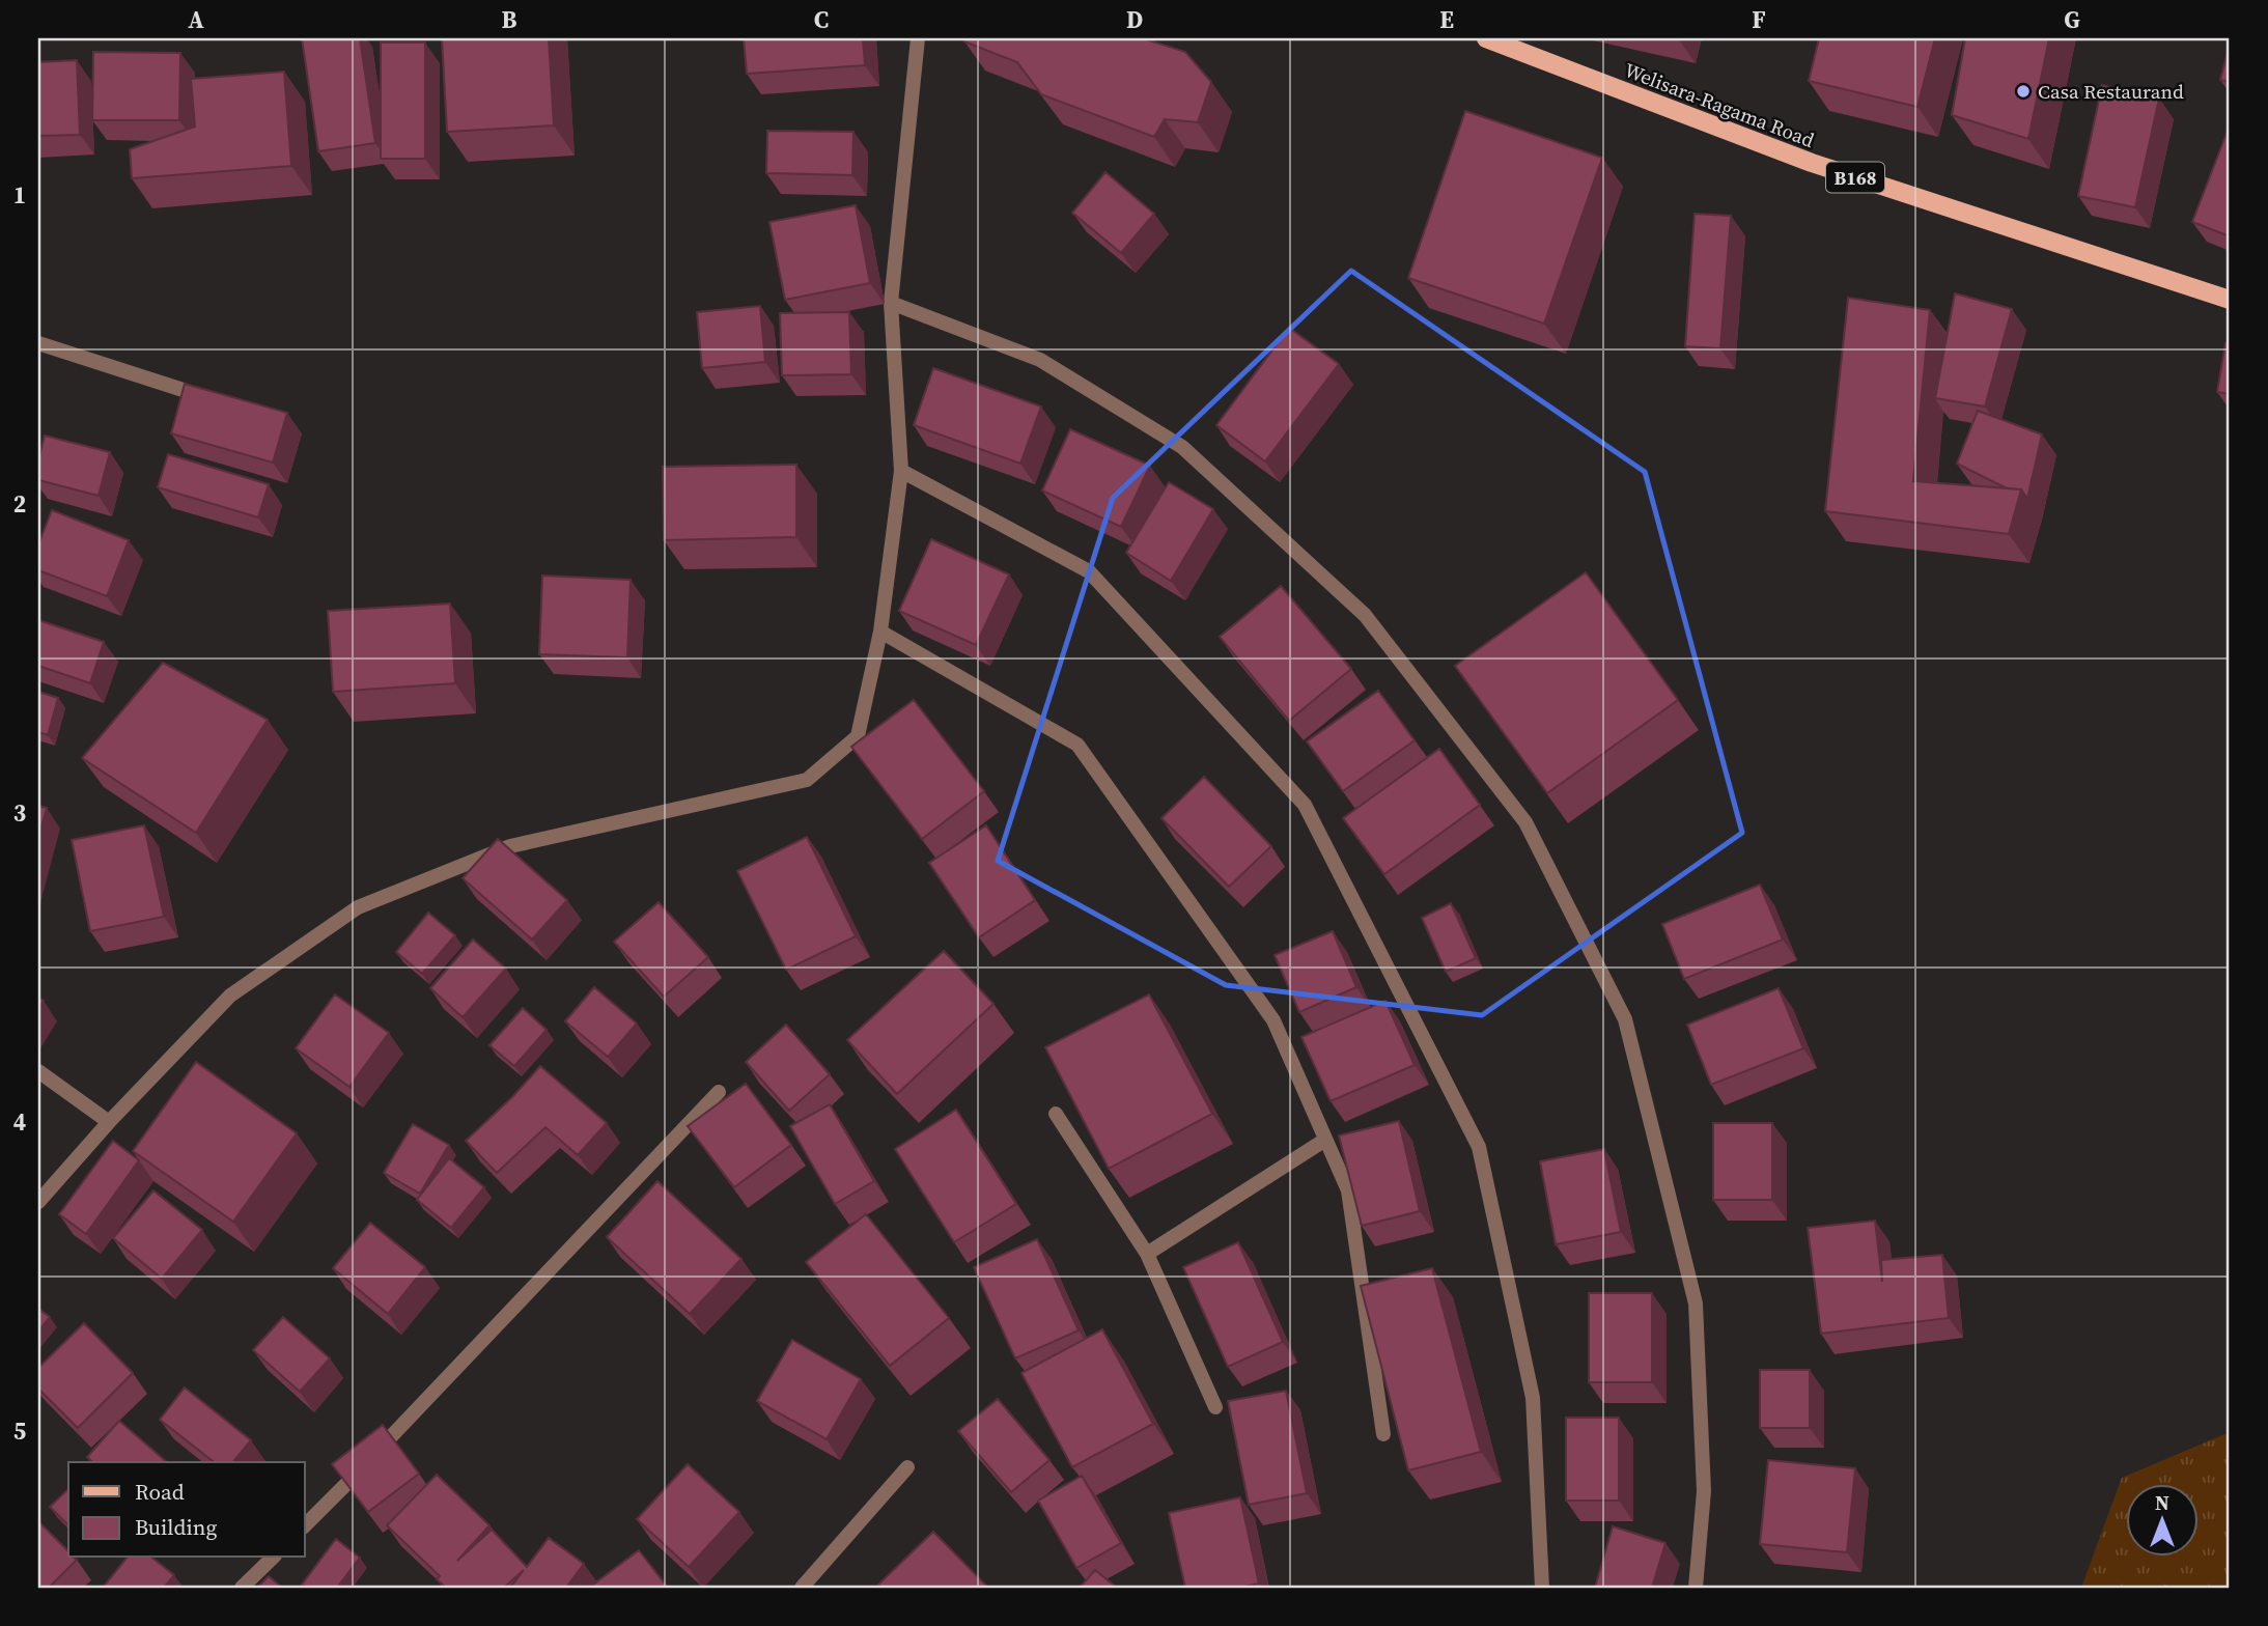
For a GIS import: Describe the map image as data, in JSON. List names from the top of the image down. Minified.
{"streets":{"main road":["Welisara-Ragama Road","B168"]},"places":["Casa Restaurand"],"legend":["Road","Building"],"north":"top","grid":{"columns":["A","B","C","D","E","F","G"],"rows":["1","2","3","4","5"]}}
